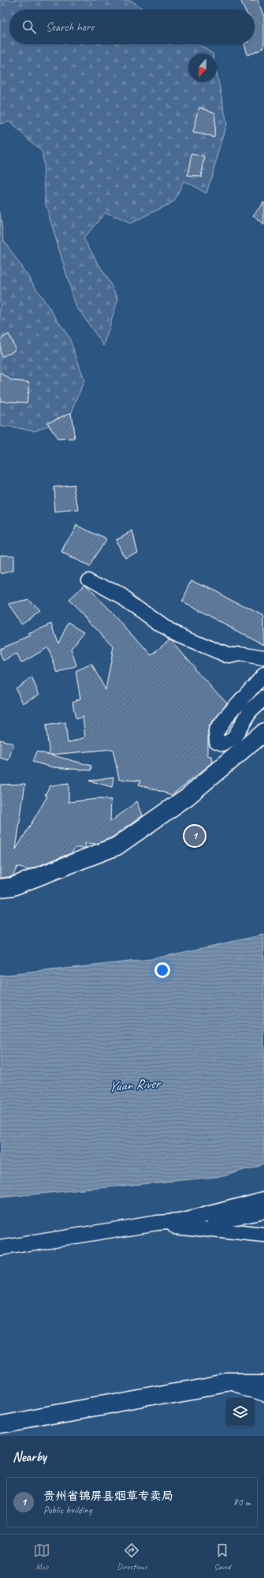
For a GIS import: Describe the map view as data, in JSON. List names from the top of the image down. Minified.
{"water":["Yuan River"],"north":"bottom","page":{"search":"Search here","pins":"1","heading":"Nearby","list":[{"mark":"1","name":"贵州省锦屏县烟草专卖局","note":"Public building","value":"80 m"}],"nav":["Map","Directions","Saved"]}}
